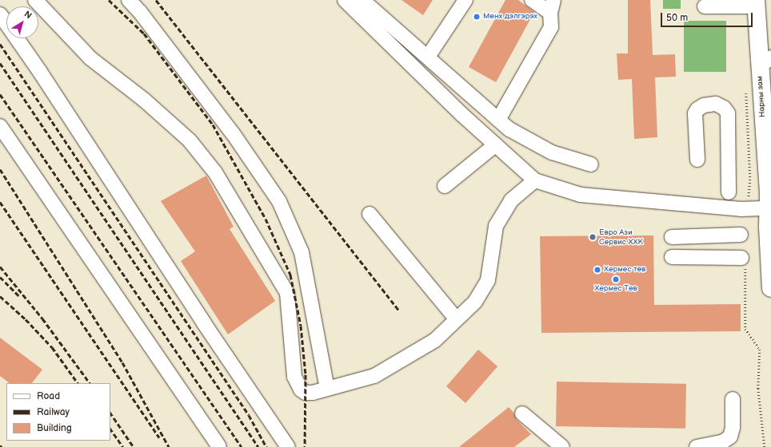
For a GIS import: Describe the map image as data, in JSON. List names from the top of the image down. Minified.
{"streets":{"main road":["Нарны зам"]},"places":["Мөнх дэлгэрэх","Евро Ази Сервис ХХК","Хермес төв","Хермес Төв"],"legend":["Road","Railway","Building"],"scale_bar":"50 m","north":"top right"}
